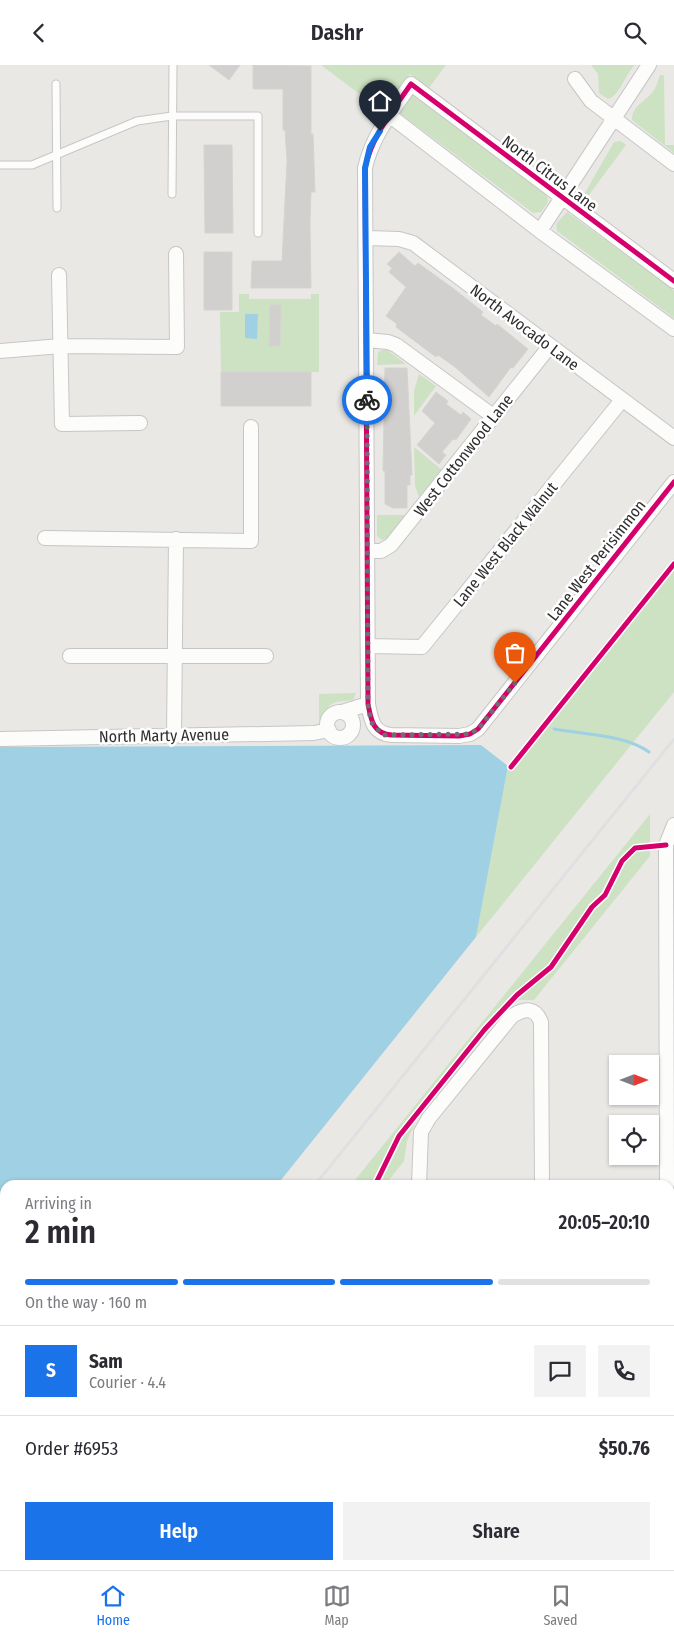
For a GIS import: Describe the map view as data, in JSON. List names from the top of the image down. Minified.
{"streets":{"street":["North Citrus Lane","North Avocado Lane","West Cottonwood Lane","Lane West Black Walnut","Lane West Perisimmon","North Marty Avenue"]},"crossings":[["North Avocado Lane","West Cottonwood Lane"],["North Avocado Lane","Lane West Black Walnut"],["Lane West Perisimmon","North Marty Avenue"]],"north":"right","page":{"header":"Dashr","heading":["2 min","Arriving in","20:05–20:10"],"panel":["Sam","Courier · 4.4","Order #6953","$50.76"],"bar":"On the way · 160 m","round":"S","buttons":["Help","Share"],"tabs":["Home","Map","Saved"]}}
